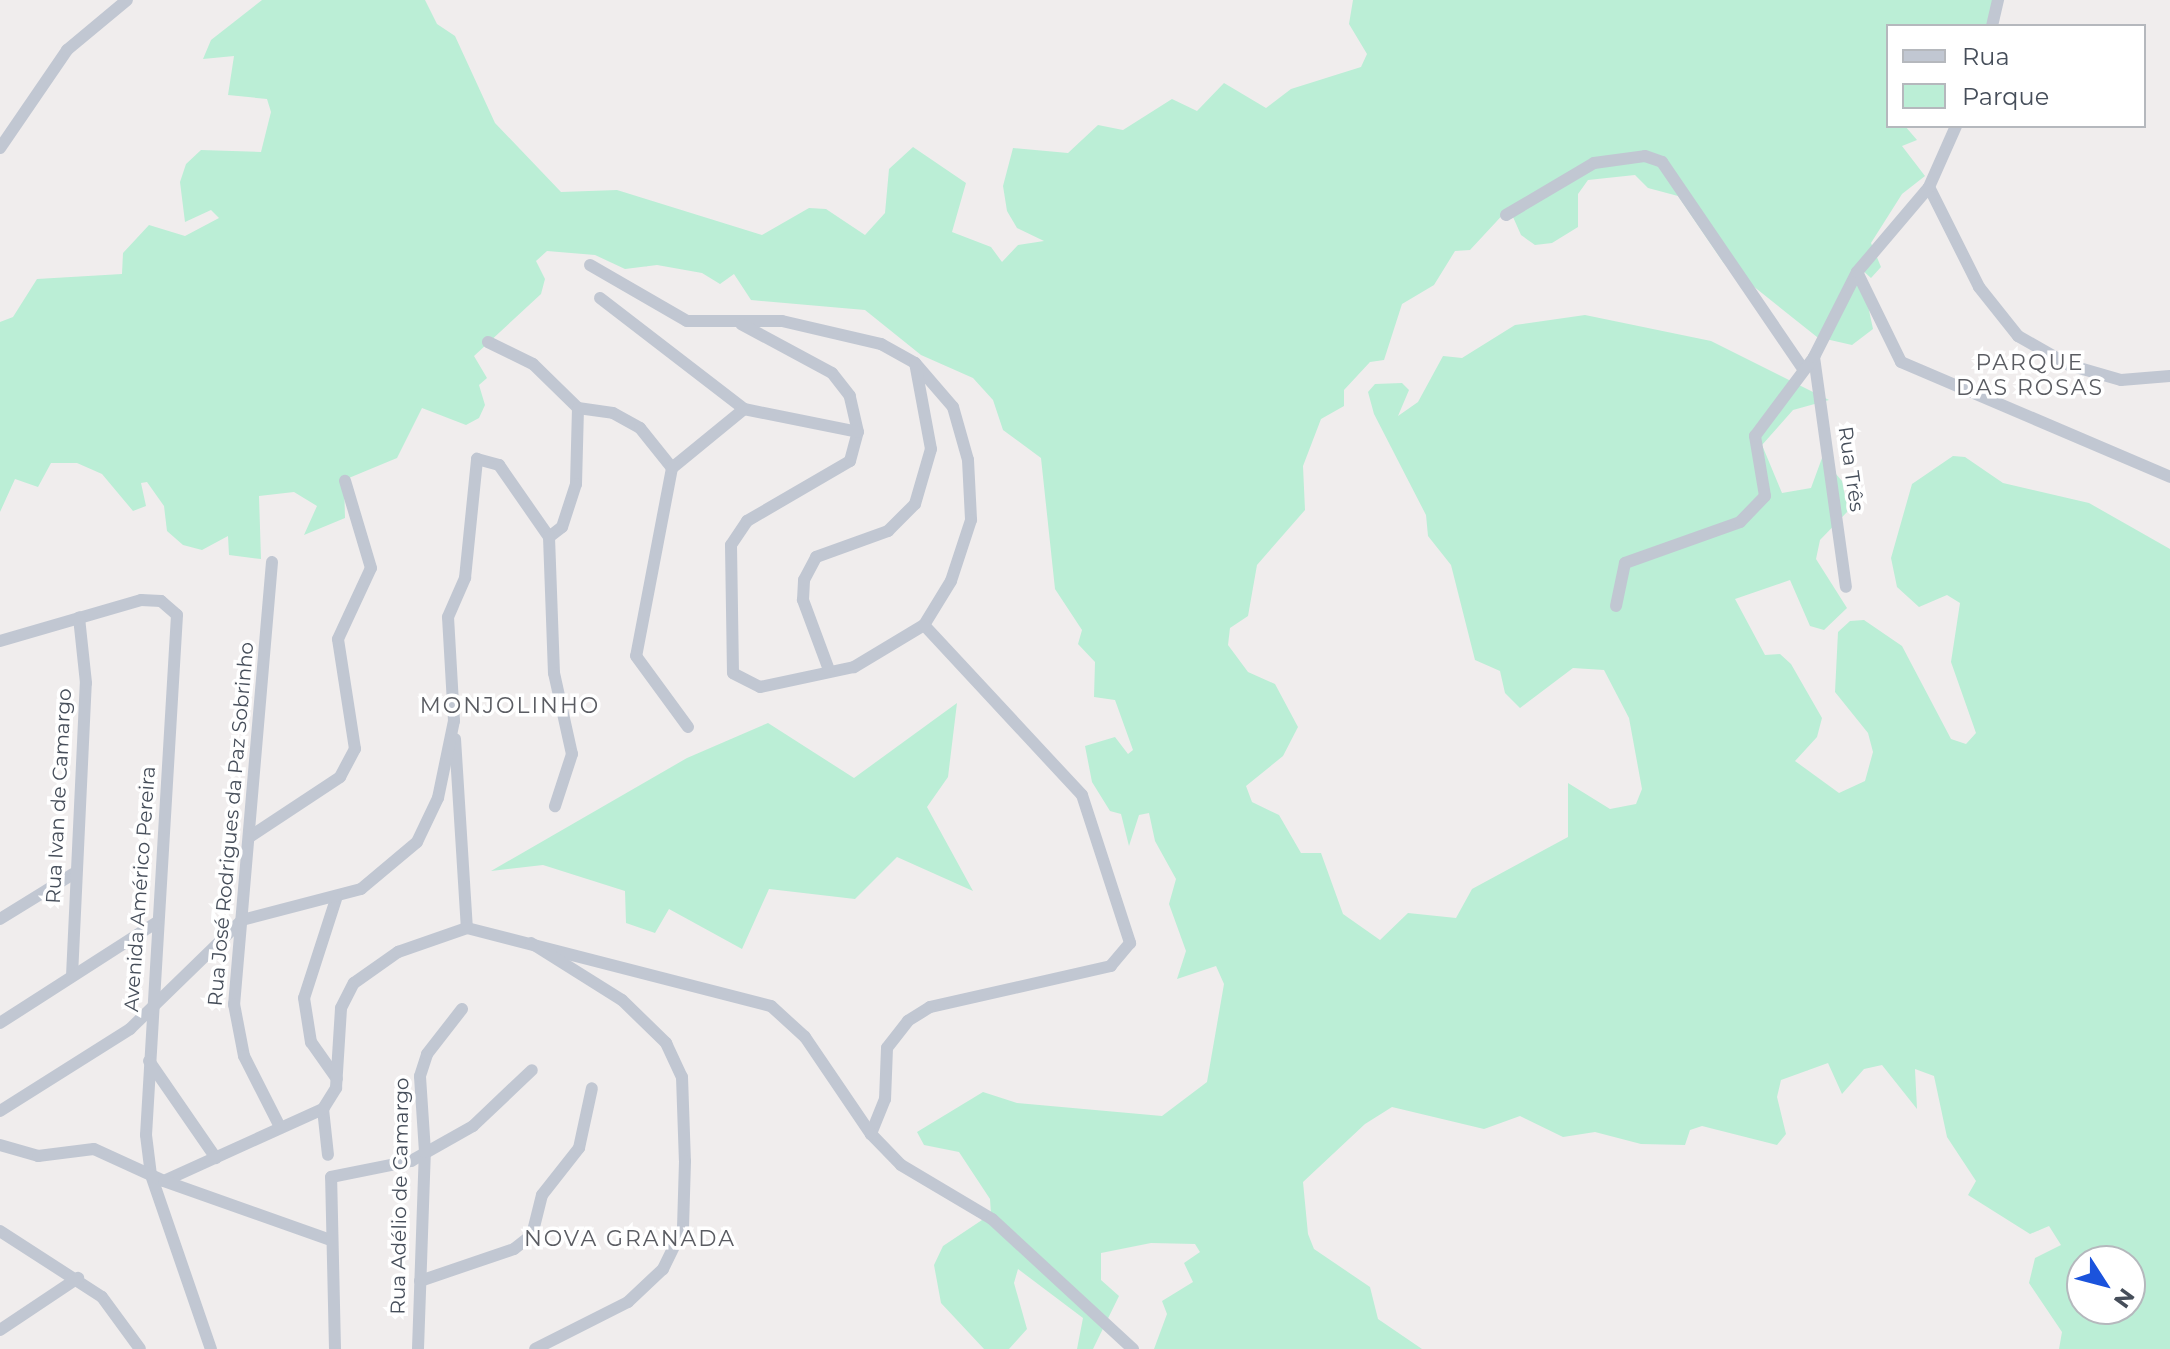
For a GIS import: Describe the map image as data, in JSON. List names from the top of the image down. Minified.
{"streets":{"street":["Rua Três","Rua Ivan de Camargo","Rua José Rodrigues da Paz Sobrinho","Avenida Américo Pereira","Rua Adélio de Camargo"]},"crossings":[["Rua Ivan de Camargo","Avenida Américo Pereira"]],"districts":["PARQUE DAS ROSAS","MONJOLINHO","NOVA GRANADA"],"legend":["Rua","Parque"],"north":"bottom right"}
